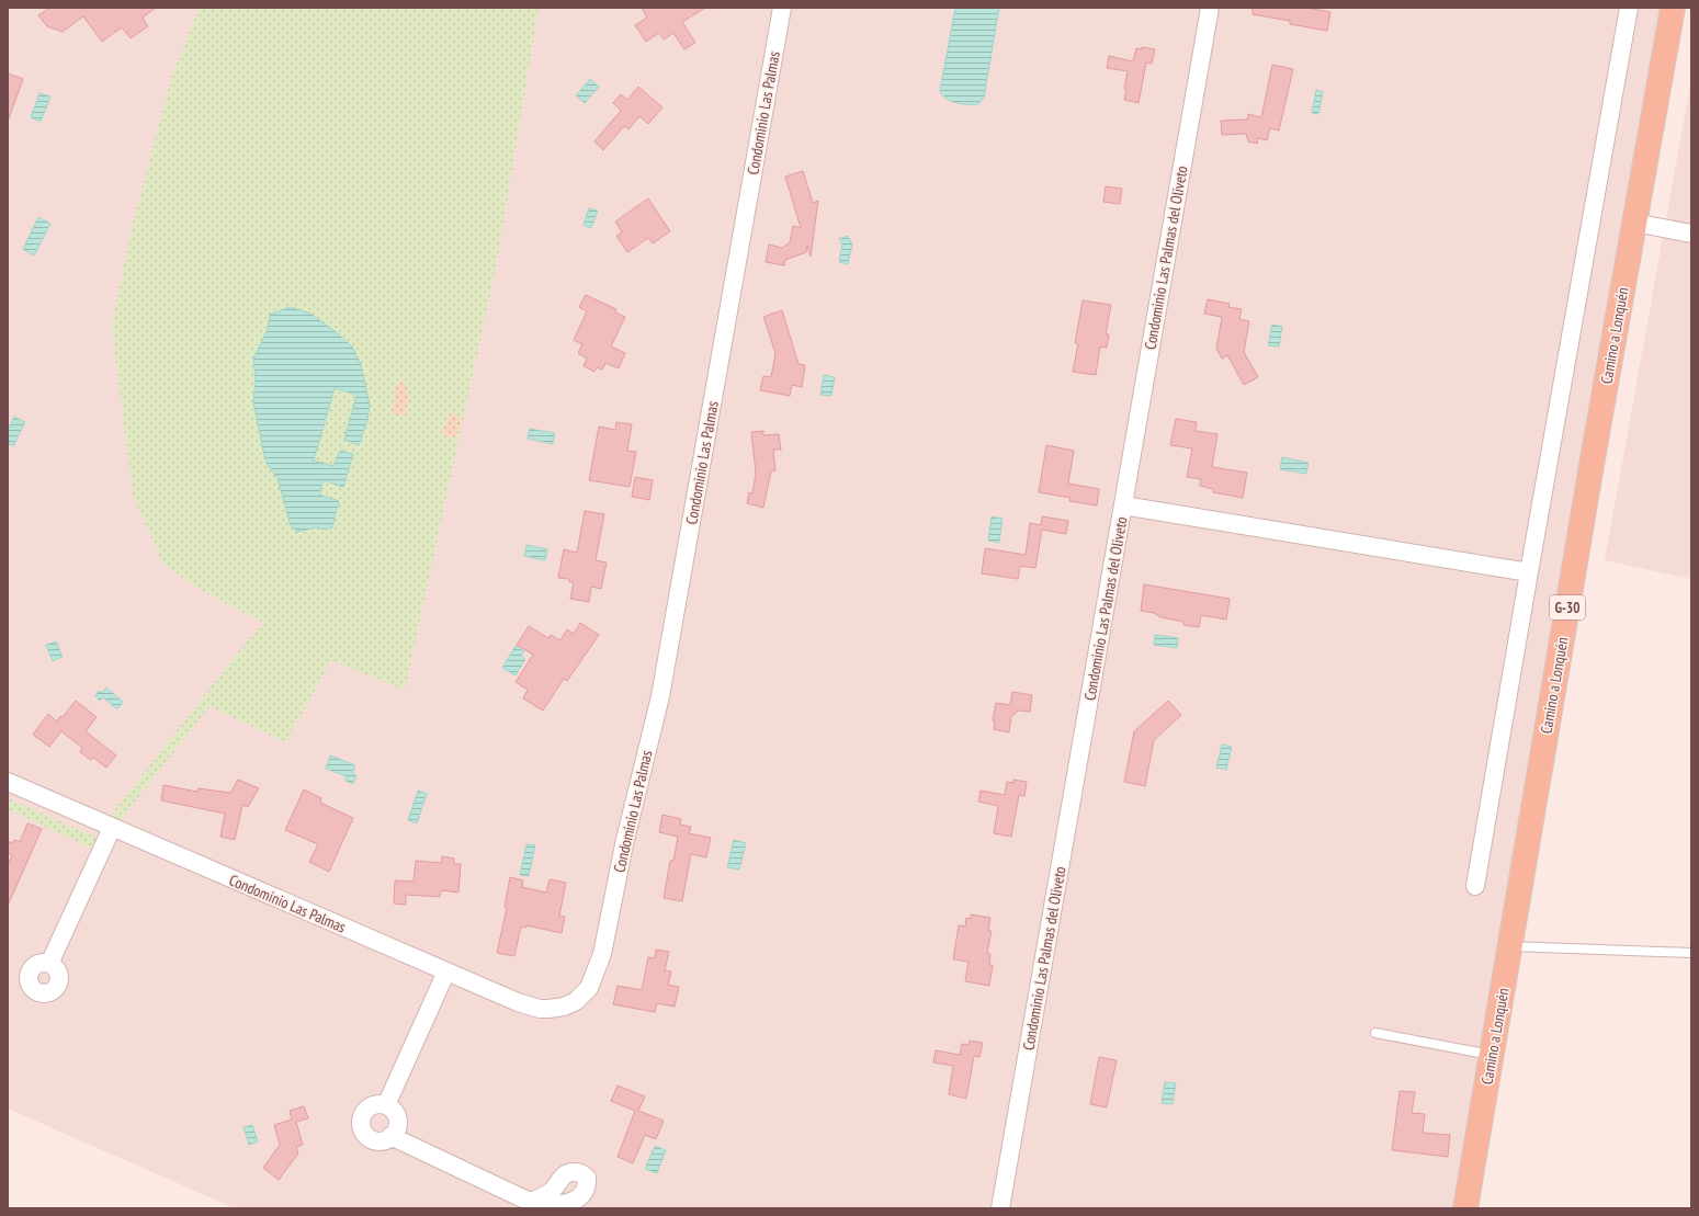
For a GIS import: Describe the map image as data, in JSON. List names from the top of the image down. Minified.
{"streets":{"main road":["Camino a Lonquén","G-30"],"street":["Condominio Las Palmas","Condominio Las Palmas del Oliveto"]}}
